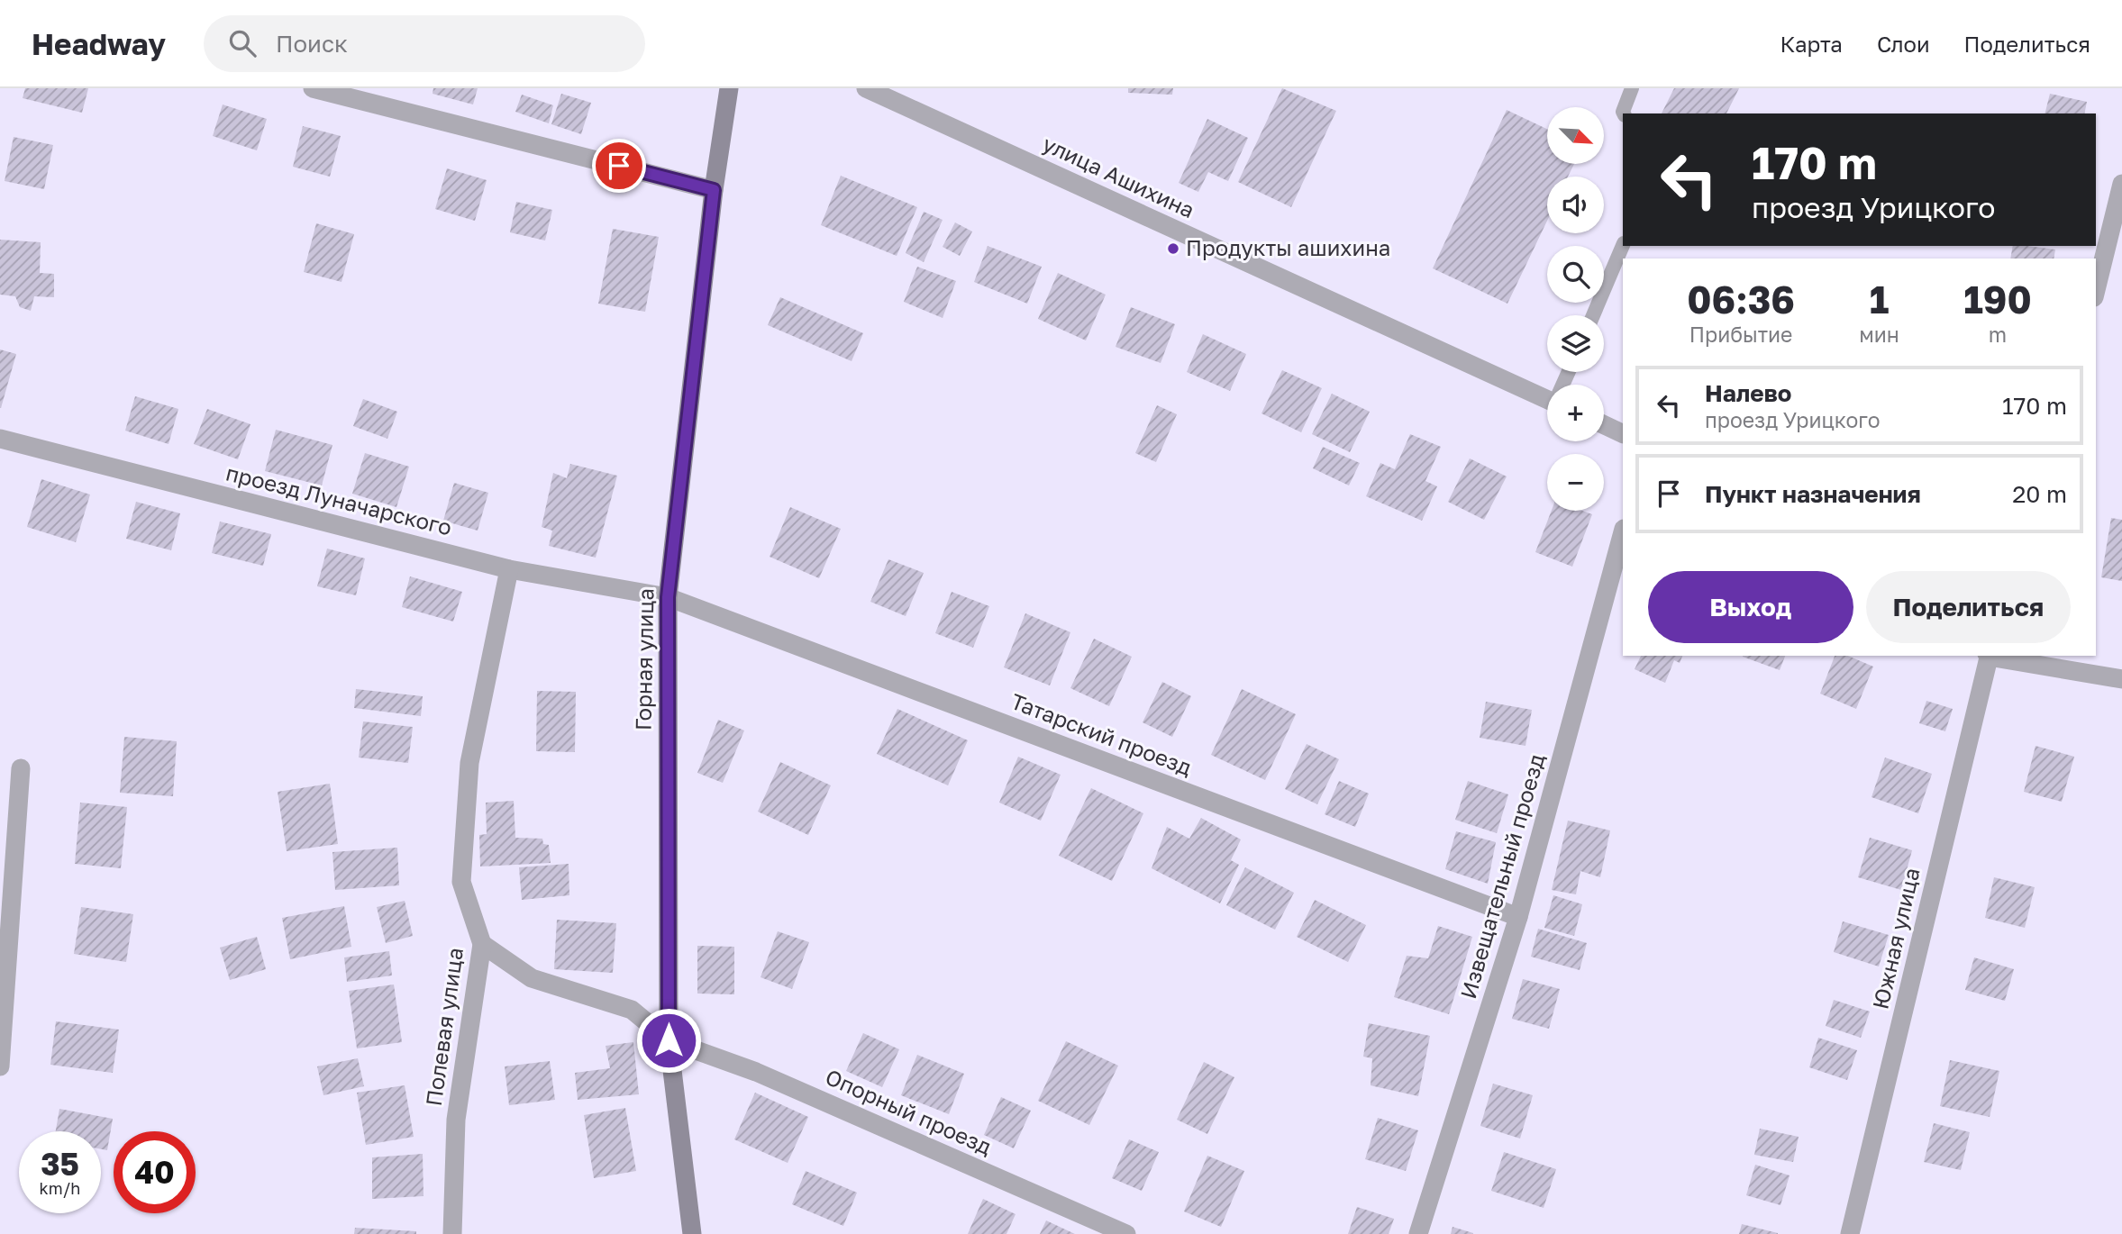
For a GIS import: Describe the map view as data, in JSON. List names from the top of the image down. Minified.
{"streets":{"street":["улица Ашихина","проезд Луначарского","Горная улица","Татарский проезд","Извещательный проезд","Южная улица","Полевая улица","Опорный проезд"]},"crossings":[["проезд Луначарского","Горная улица"],["проезд Луначарского","Татарский проезд"],["проезд Луначарского","Полевая улица"],["Горная улица","Татарский проезд"],["Горная улица","Опорный проезд"],["Татарский проезд","Извещательный проезд"]],"places":["Продукты ашихина"],"north":"bottom right","page":{"header":"Headway","search":"Поиск","nav":["Карта","Слои","Поделиться"],"map_buttons":["+","−"],"turn":["170 m","проезд Урицкого"],"eta":["06:36","Прибытие","1","мин","190","m"],"list":[{"name":"Налево","note":"проезд Урицкого","value":"170 m"},{"name":"Пункт назначения","value":"20 m"}],"buttons":["Выход","Поделиться"],"speed":"35 km/h","limit":"40"}}
